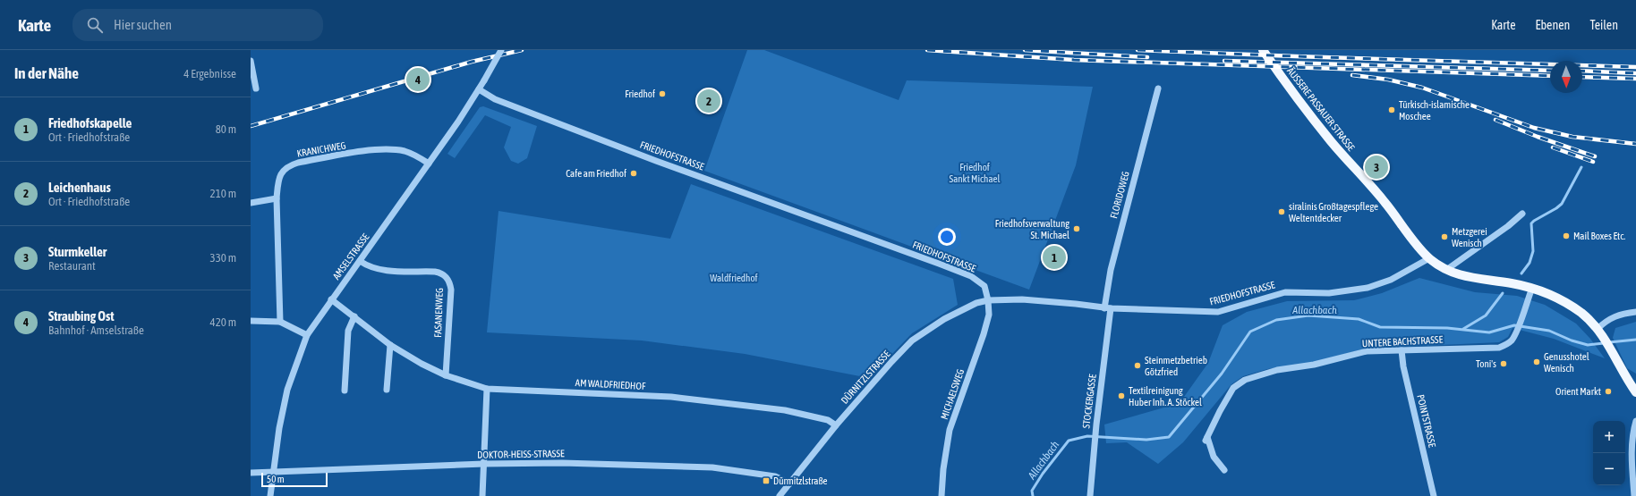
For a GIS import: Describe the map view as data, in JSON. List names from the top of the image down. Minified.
{"streets":{"main road":["ÄUSSERE PASSAUER STRASSE"],"street":["KRANICHWEG","FRIEDHOFSTRASSE","FLORIDOWEG","AMSELSTRASSE","FASANENWEG","UNTERE BACHSTRASSE","DÜRNITZLSTRASSE","AM WALDFRIEDHOF","MICHAELSWEG","STOCKERGASSE","POINTSTRASSE","DOKTOR-HEISS-STRASSE"]},"crossings":[["ÄUSSERE PASSAUER STRASSE","FRIEDHOFSTRASSE"],["ÄUSSERE PASSAUER STRASSE","UNTERE BACHSTRASSE"],["KRANICHWEG","AMSELSTRASSE"],["FRIEDHOFSTRASSE","FLORIDOWEG"],["FRIEDHOFSTRASSE","AMSELSTRASSE"],["FRIEDHOFSTRASSE","DÜRNITZLSTRASSE"],["FRIEDHOFSTRASSE","MICHAELSWEG"],["FRIEDHOFSTRASSE","STOCKERGASSE"],["FLORIDOWEG","STOCKERGASSE"],["AMSELSTRASSE","FASANENWEG"],["AMSELSTRASSE","AM WALDFRIEDHOF"],["AMSELSTRASSE","DOKTOR-HEISS-STRASSE"],["FASANENWEG","AM WALDFRIEDHOF"],["UNTERE BACHSTRASSE","POINTSTRASSE"],["DÜRNITZLSTRASSE","AM WALDFRIEDHOF"],["DÜRNITZLSTRASSE","MICHAELSWEG"],["DÜRNITZLSTRASSE","DOKTOR-HEISS-STRASSE"]],"water":["Allachbach"],"parks":["Friedhof Sankt Michael","Waldfriedhof"],"places":{"other":["Friedhof","Türkisch-islamische Moschee","Cafe am Friedhof","siralinis Großtagespflege Weltentdecker","Friedhofsverwaltung St. Michael","Mail Boxes Etc.","Metzgerei Wenisch","Genusshotel Wenisch","Toni's","Steinmetzbetrieb Götzfried","Orient Markt","Textilreinigung Huber Inh. A. Stöckel"],"transit":["Dürmitzlstraße"]},"scale_bar":"50 m","north":"bottom","page":{"header":"Karte","search":"Hier suchen","nav":["Karte","Ebenen","Teilen"],"heading":["In der Nähe","4 Ergebnisse"],"pins":["4","2","3","1"],"list":[{"mark":"1","name":"Friedhofskapelle","note":"Ort · Friedhofstraße","value":"80 m"},{"mark":"2","name":"Leichenhaus","note":"Ort · Friedhofstraße","value":"210 m"},{"mark":"3","name":"Sturmkeller","note":"Restaurant","value":"330 m"},{"mark":"4","name":"Straubing Ost","note":"Bahnhof · Amselstraße","value":"420 m"}],"map_buttons":["+","−"],"scale":"50 m"}}
